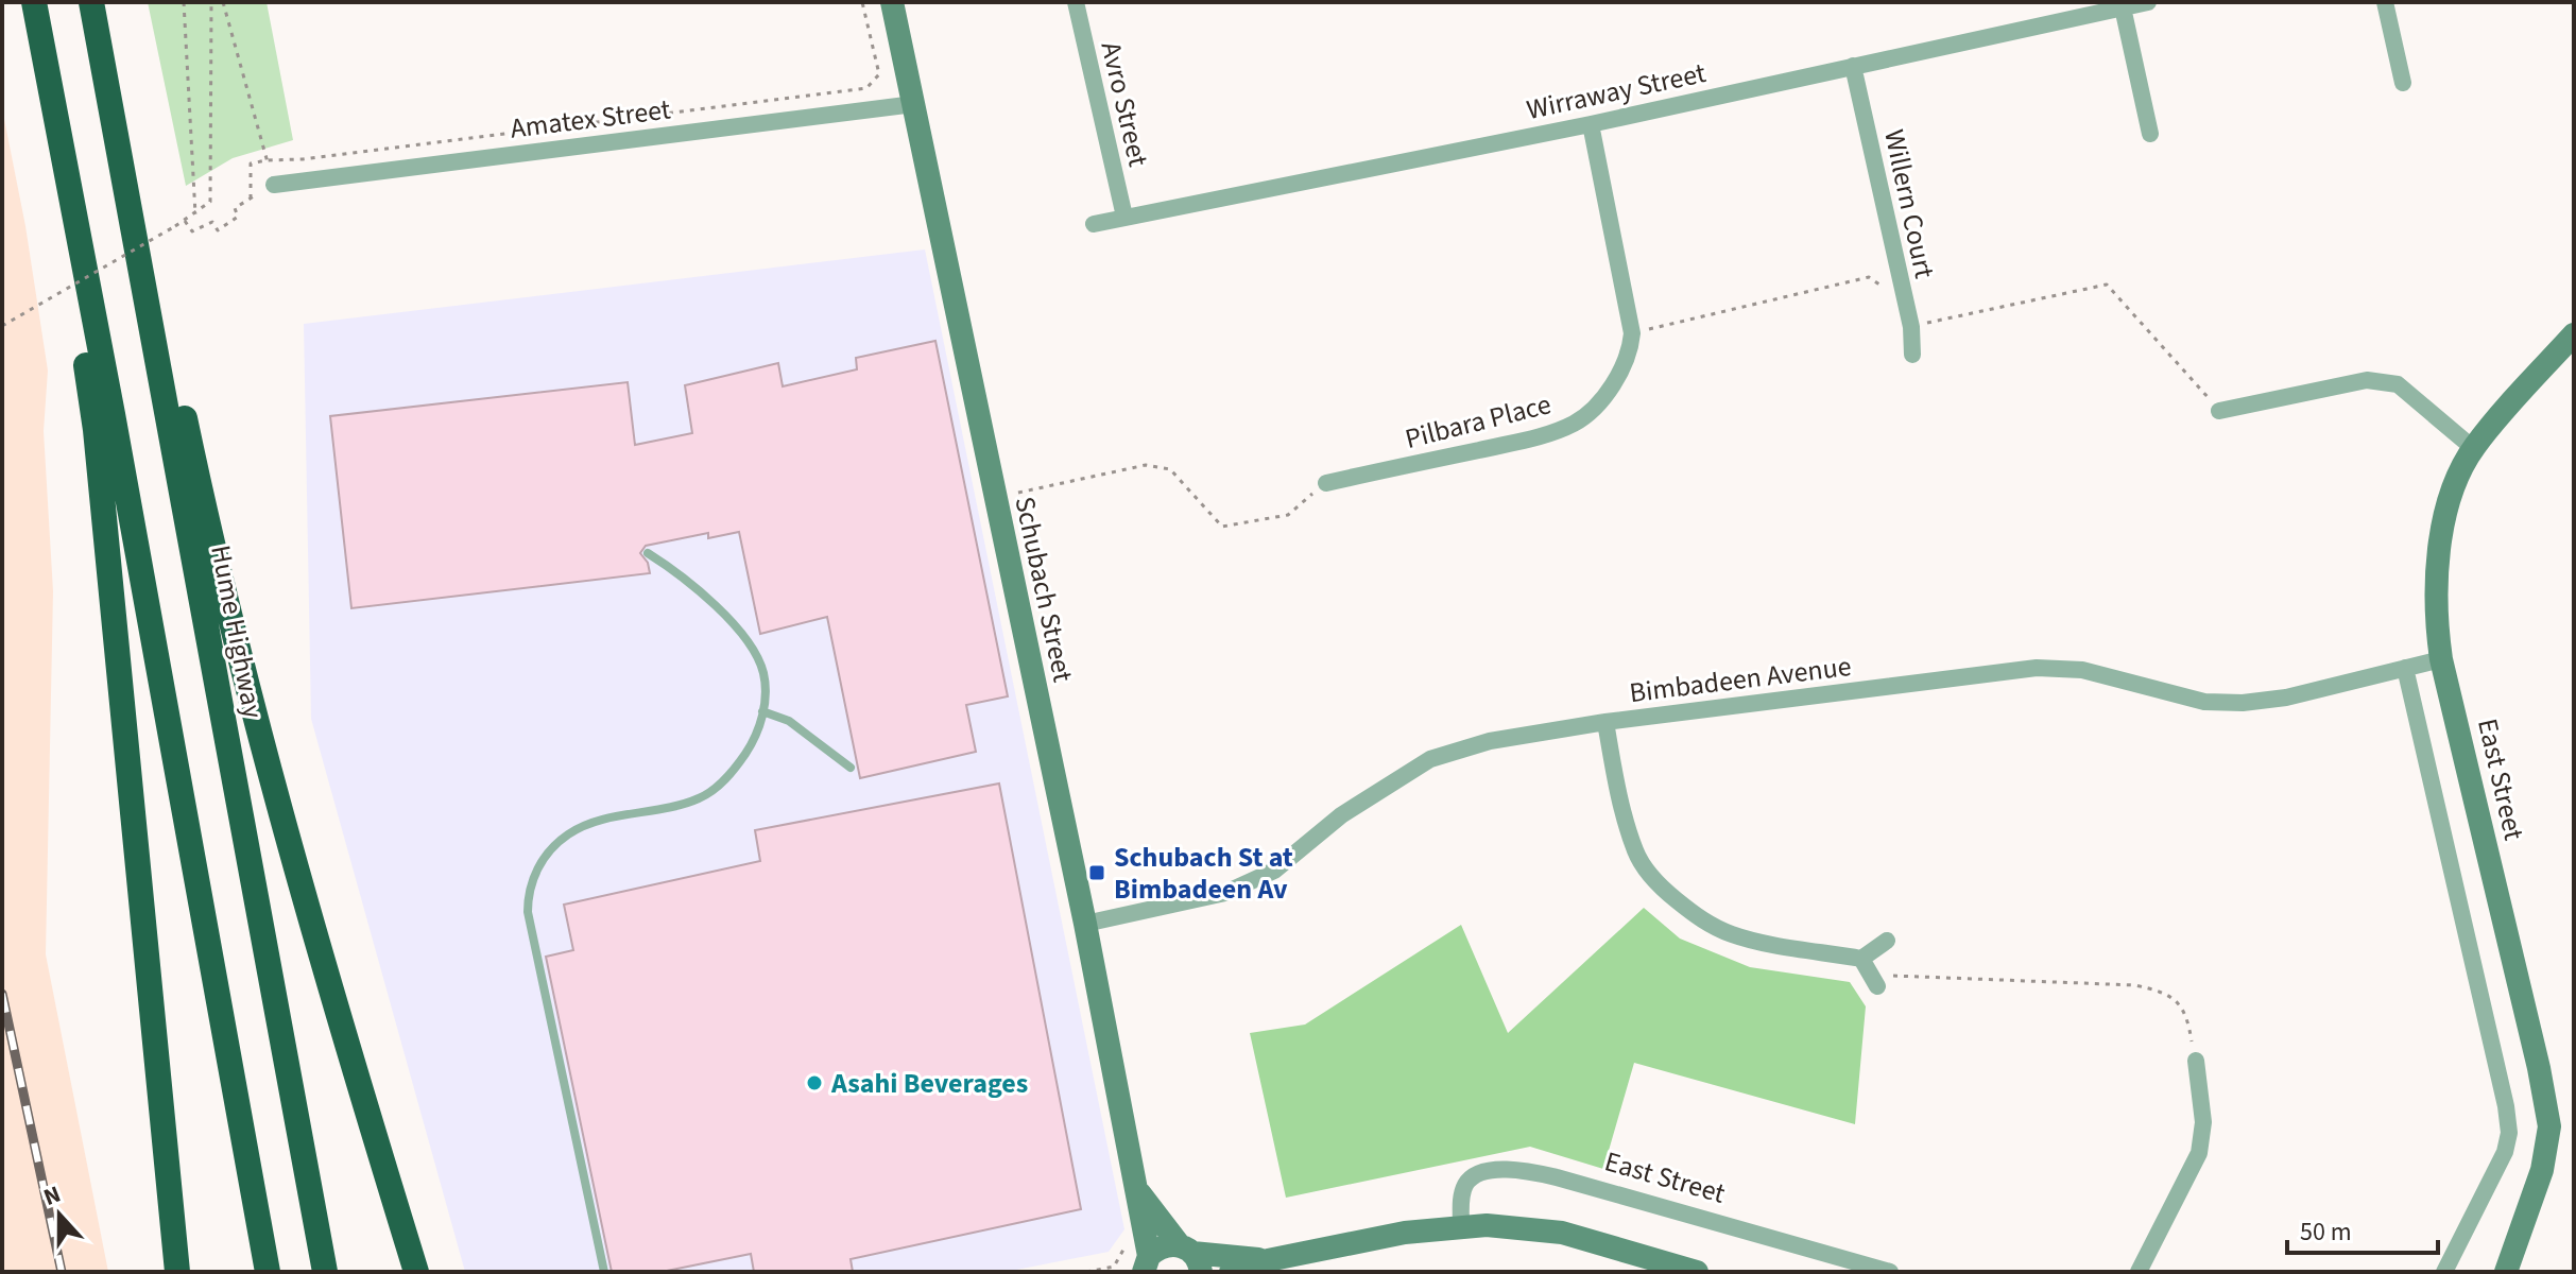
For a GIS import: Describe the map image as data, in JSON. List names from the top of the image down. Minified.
{"streets":{"highway":["Hume Highway"],"main road":["Schubach Street","East Street"],"street":["Wirraway Street","Avro Street","Amatex Street","Willern Court","Pilbara Place","Bimbadeen Avenue"]},"crossings":[["Wirraway Street","Avro Street"],["Wirraway Street","Willern Court"],["Amatex Street","Schubach Street"],["Schubach Street","Bimbadeen Avenue"],["Bimbadeen Avenue","East Street"]],"places":{"transit":["Schubach St at Bimbadeen Av"],"other":["Asahi Beverages"]},"scale_bar":"50 m","north":"top"}
